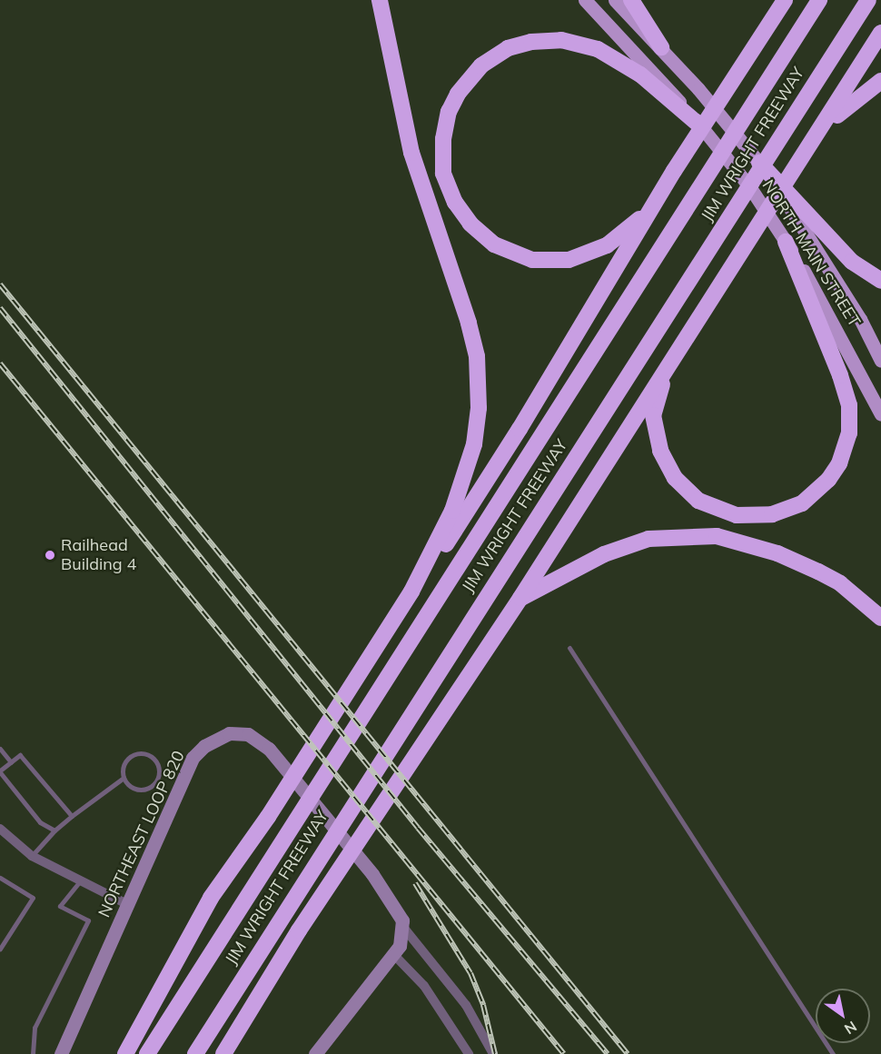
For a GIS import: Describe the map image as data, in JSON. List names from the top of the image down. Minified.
{"streets":{"highway":["JIM WRIGHT FREEWAY"],"main road":["NORTH MAIN STREET"],"street":["NORTHEAST LOOP 820"]},"places":["Railhead Building 4"],"north":"bottom right"}
